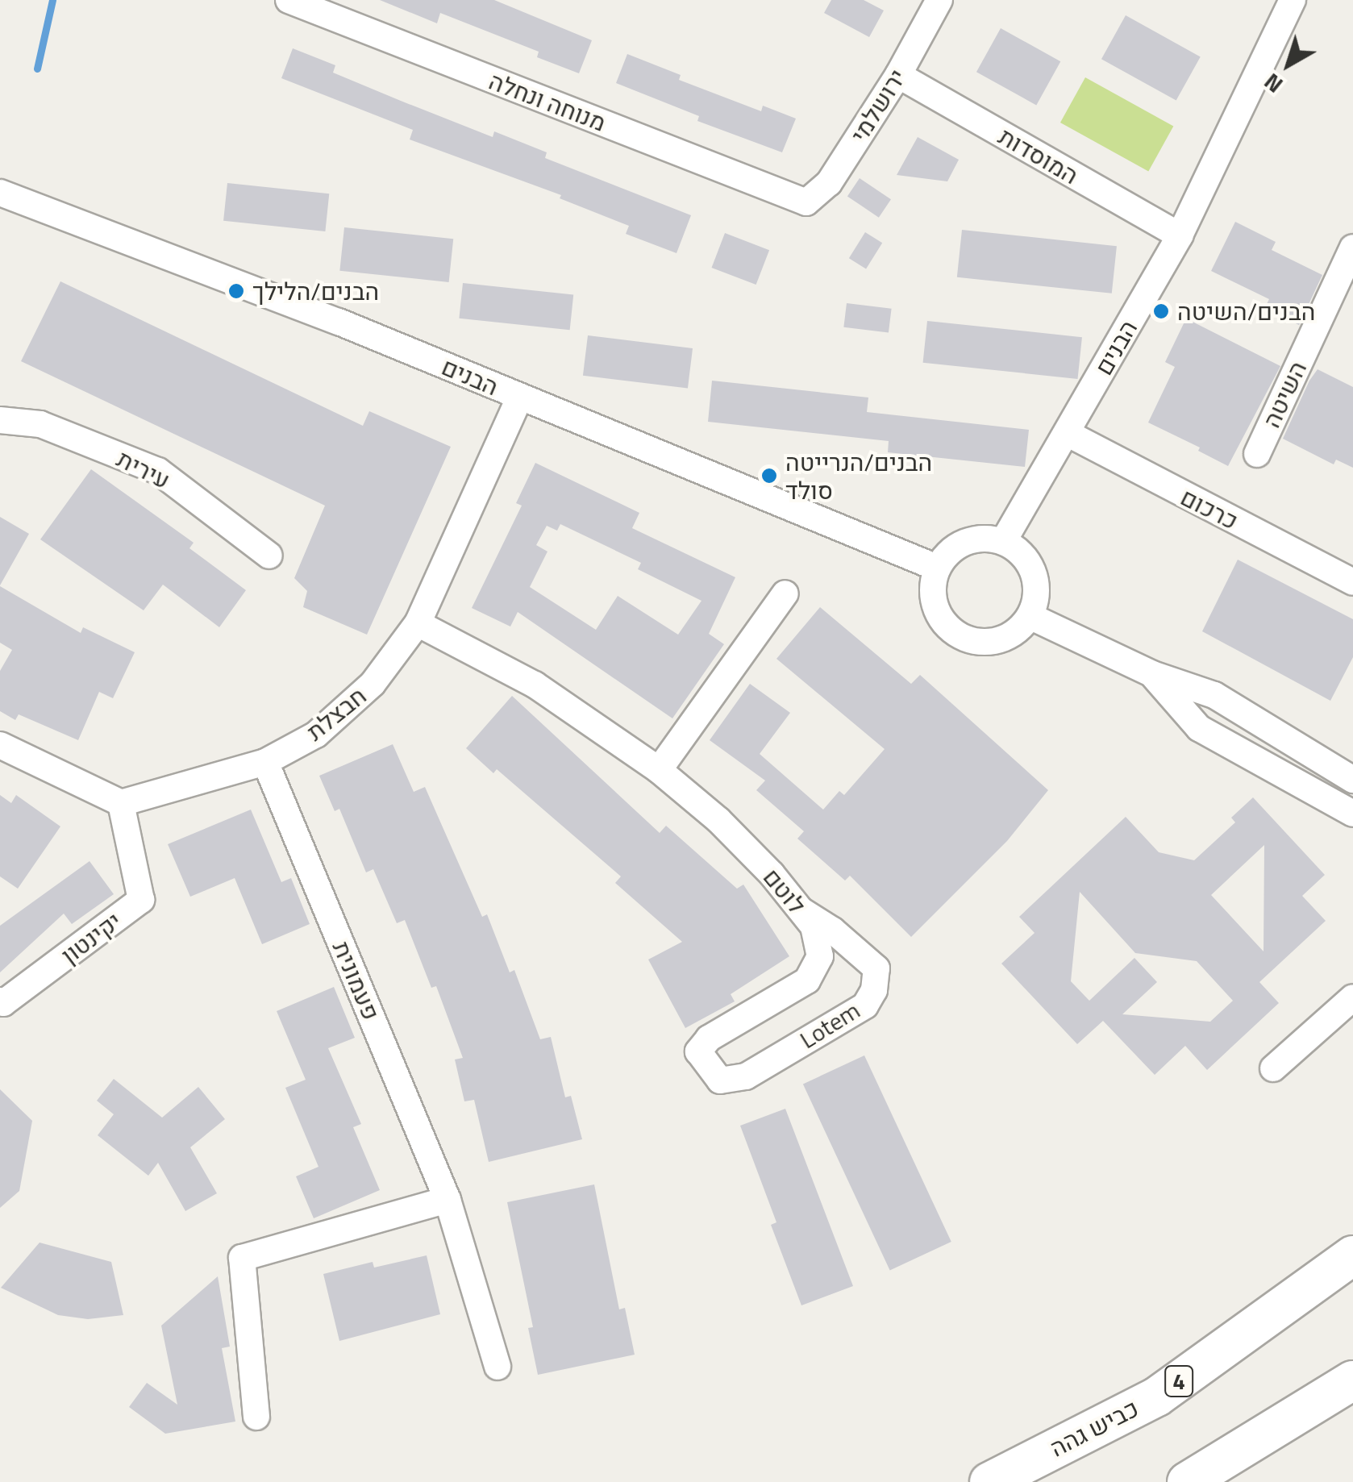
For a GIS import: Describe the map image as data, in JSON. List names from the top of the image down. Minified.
{"streets":{"highway":["4","כביש גהה"],"street":["מנוחה ונחלה","ירושלמי","המוסדות","הבנים","השיטה","עירית","כרכום","חבצלת","לוטם","יקינטון","פעמונית","Lotem"]},"crossings":[["מנוחה ונחלה","ירושלמי"],["ירושלמי","המוסדות"],["המוסדות","הבנים"],["הבנים","כרכום"],["הבנים","חבצלת"],["חבצלת","לוטם"],["חבצלת","יקינטון"],["חבצלת","פעמונית"],["לוטם","Lotem"]],"places":["הבנים/הלילך","הבנים/השיטה","הבנים/הנרייטה סולד"],"north":"bottom left"}
